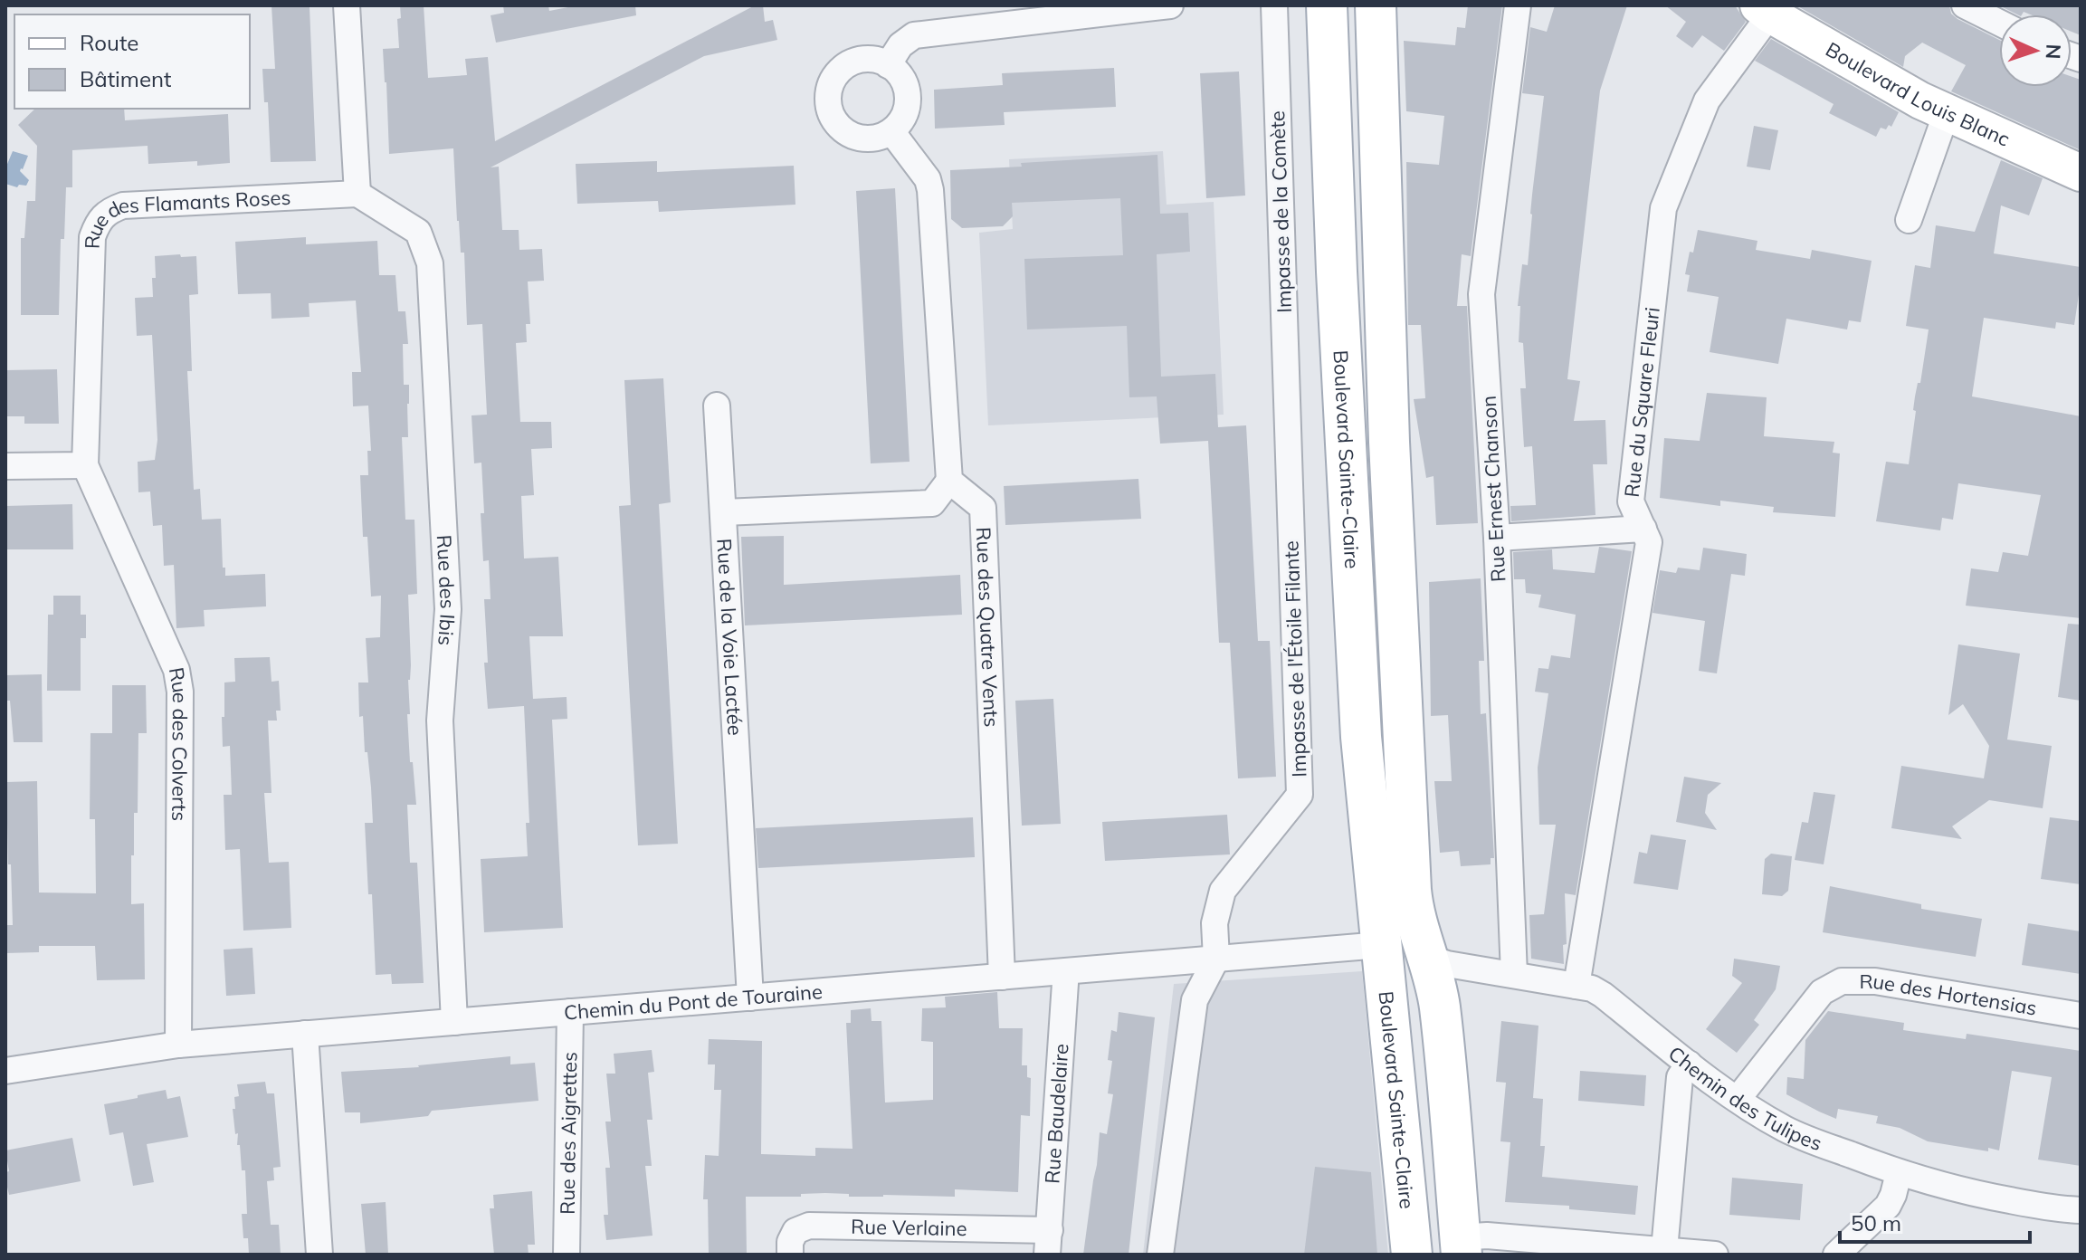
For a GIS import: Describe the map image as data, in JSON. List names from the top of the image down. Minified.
{"streets":{"main road":["Boulevard Louis Blanc","Boulevard Sainte-Claire"],"street":["Impasse de la Comète","Rue des Flamants Roses","Rue du Square Fleuri","Rue Ernest Chanson","Rue des Ibis","Rue des Quatre Vents","Rue de la Voie Lactée","Impasse de l'Étoile Filante","Rue des Colverts","Rue des Hortensias","Chemin du Pont de Touraine","Chemin des Tulipes","Rue Baudelaire","Rue des Aigrettes","Rue Verlaine"]},"crossings":[["Boulevard Louis Blanc","Rue du Square Fleuri"],["Impasse de la Comète","Impasse de l'Étoile Filante"],["Rue des Flamants Roses","Rue des Ibis"],["Rue des Flamants Roses","Rue des Colverts"],["Rue du Square Fleuri","Chemin des Tulipes"],["Boulevard Sainte-Claire","Chemin du Pont de Touraine"],["Boulevard Sainte-Claire","Chemin des Tulipes"],["Rue Ernest Chanson","Chemin des Tulipes"],["Rue des Ibis","Chemin du Pont de Touraine"],["Rue des Quatre Vents","Rue de la Voie Lactée"],["Rue des Quatre Vents","Chemin du Pont de Touraine"],["Rue de la Voie Lactée","Chemin du Pont de Touraine"],["Impasse de l'Étoile Filante","Chemin du Pont de Touraine"],["Rue des Colverts","Chemin du Pont de Touraine"],["Rue des Hortensias","Chemin des Tulipes"],["Chemin du Pont de Touraine","Rue Baudelaire"],["Chemin du Pont de Touraine","Rue des Aigrettes"],["Rue Baudelaire","Rue Verlaine"]],"legend":["Route","Bâtiment"],"scale_bar":"50 m","north":"right"}
